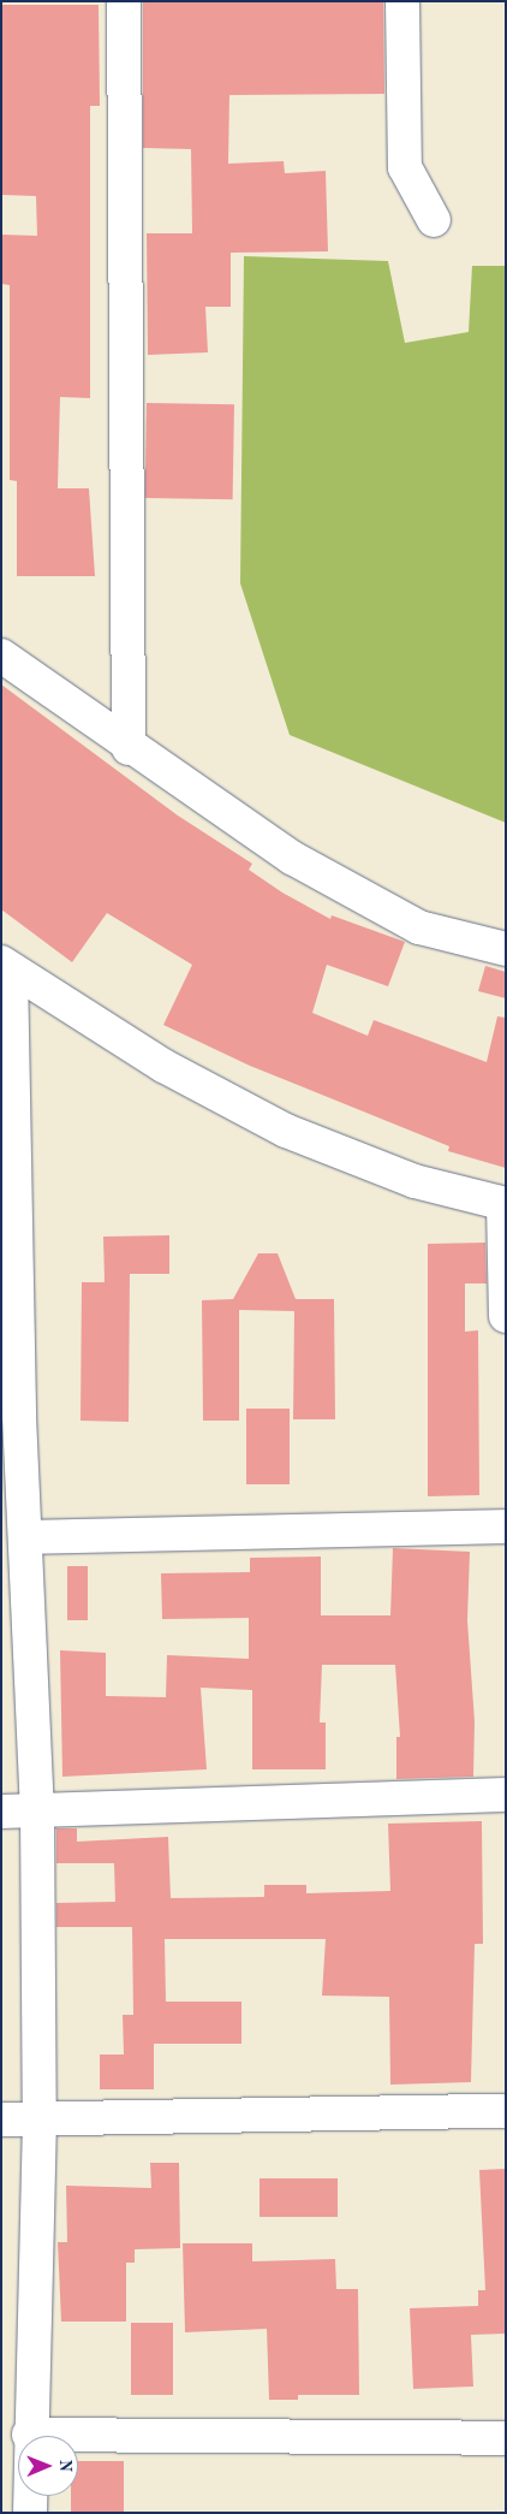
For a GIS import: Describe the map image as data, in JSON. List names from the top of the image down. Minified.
{"north":"right"}
